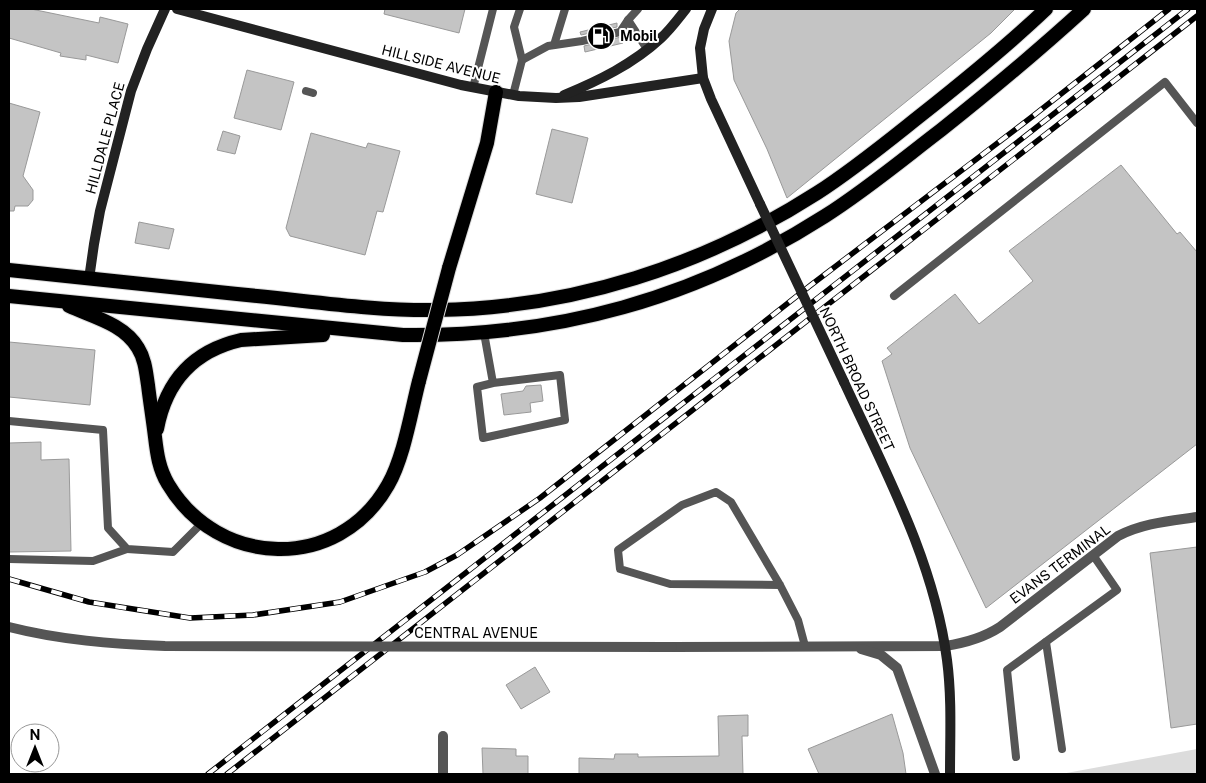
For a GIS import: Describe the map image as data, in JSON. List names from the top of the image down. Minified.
{"streets":{"main road":["HILLSIDE AVENUE","HILLDALE PLACE","NORTH BROAD STREET"],"street":["EVANS TERMINAL","CENTRAL AVENUE"]},"crossings":[["HILLSIDE AVENUE","NORTH BROAD STREET"],["NORTH BROAD STREET","EVANS TERMINAL"],["NORTH BROAD STREET","CENTRAL AVENUE"],["EVANS TERMINAL","CENTRAL AVENUE"]],"places":{"fuel station":["Mobil"]},"north":"top"}
